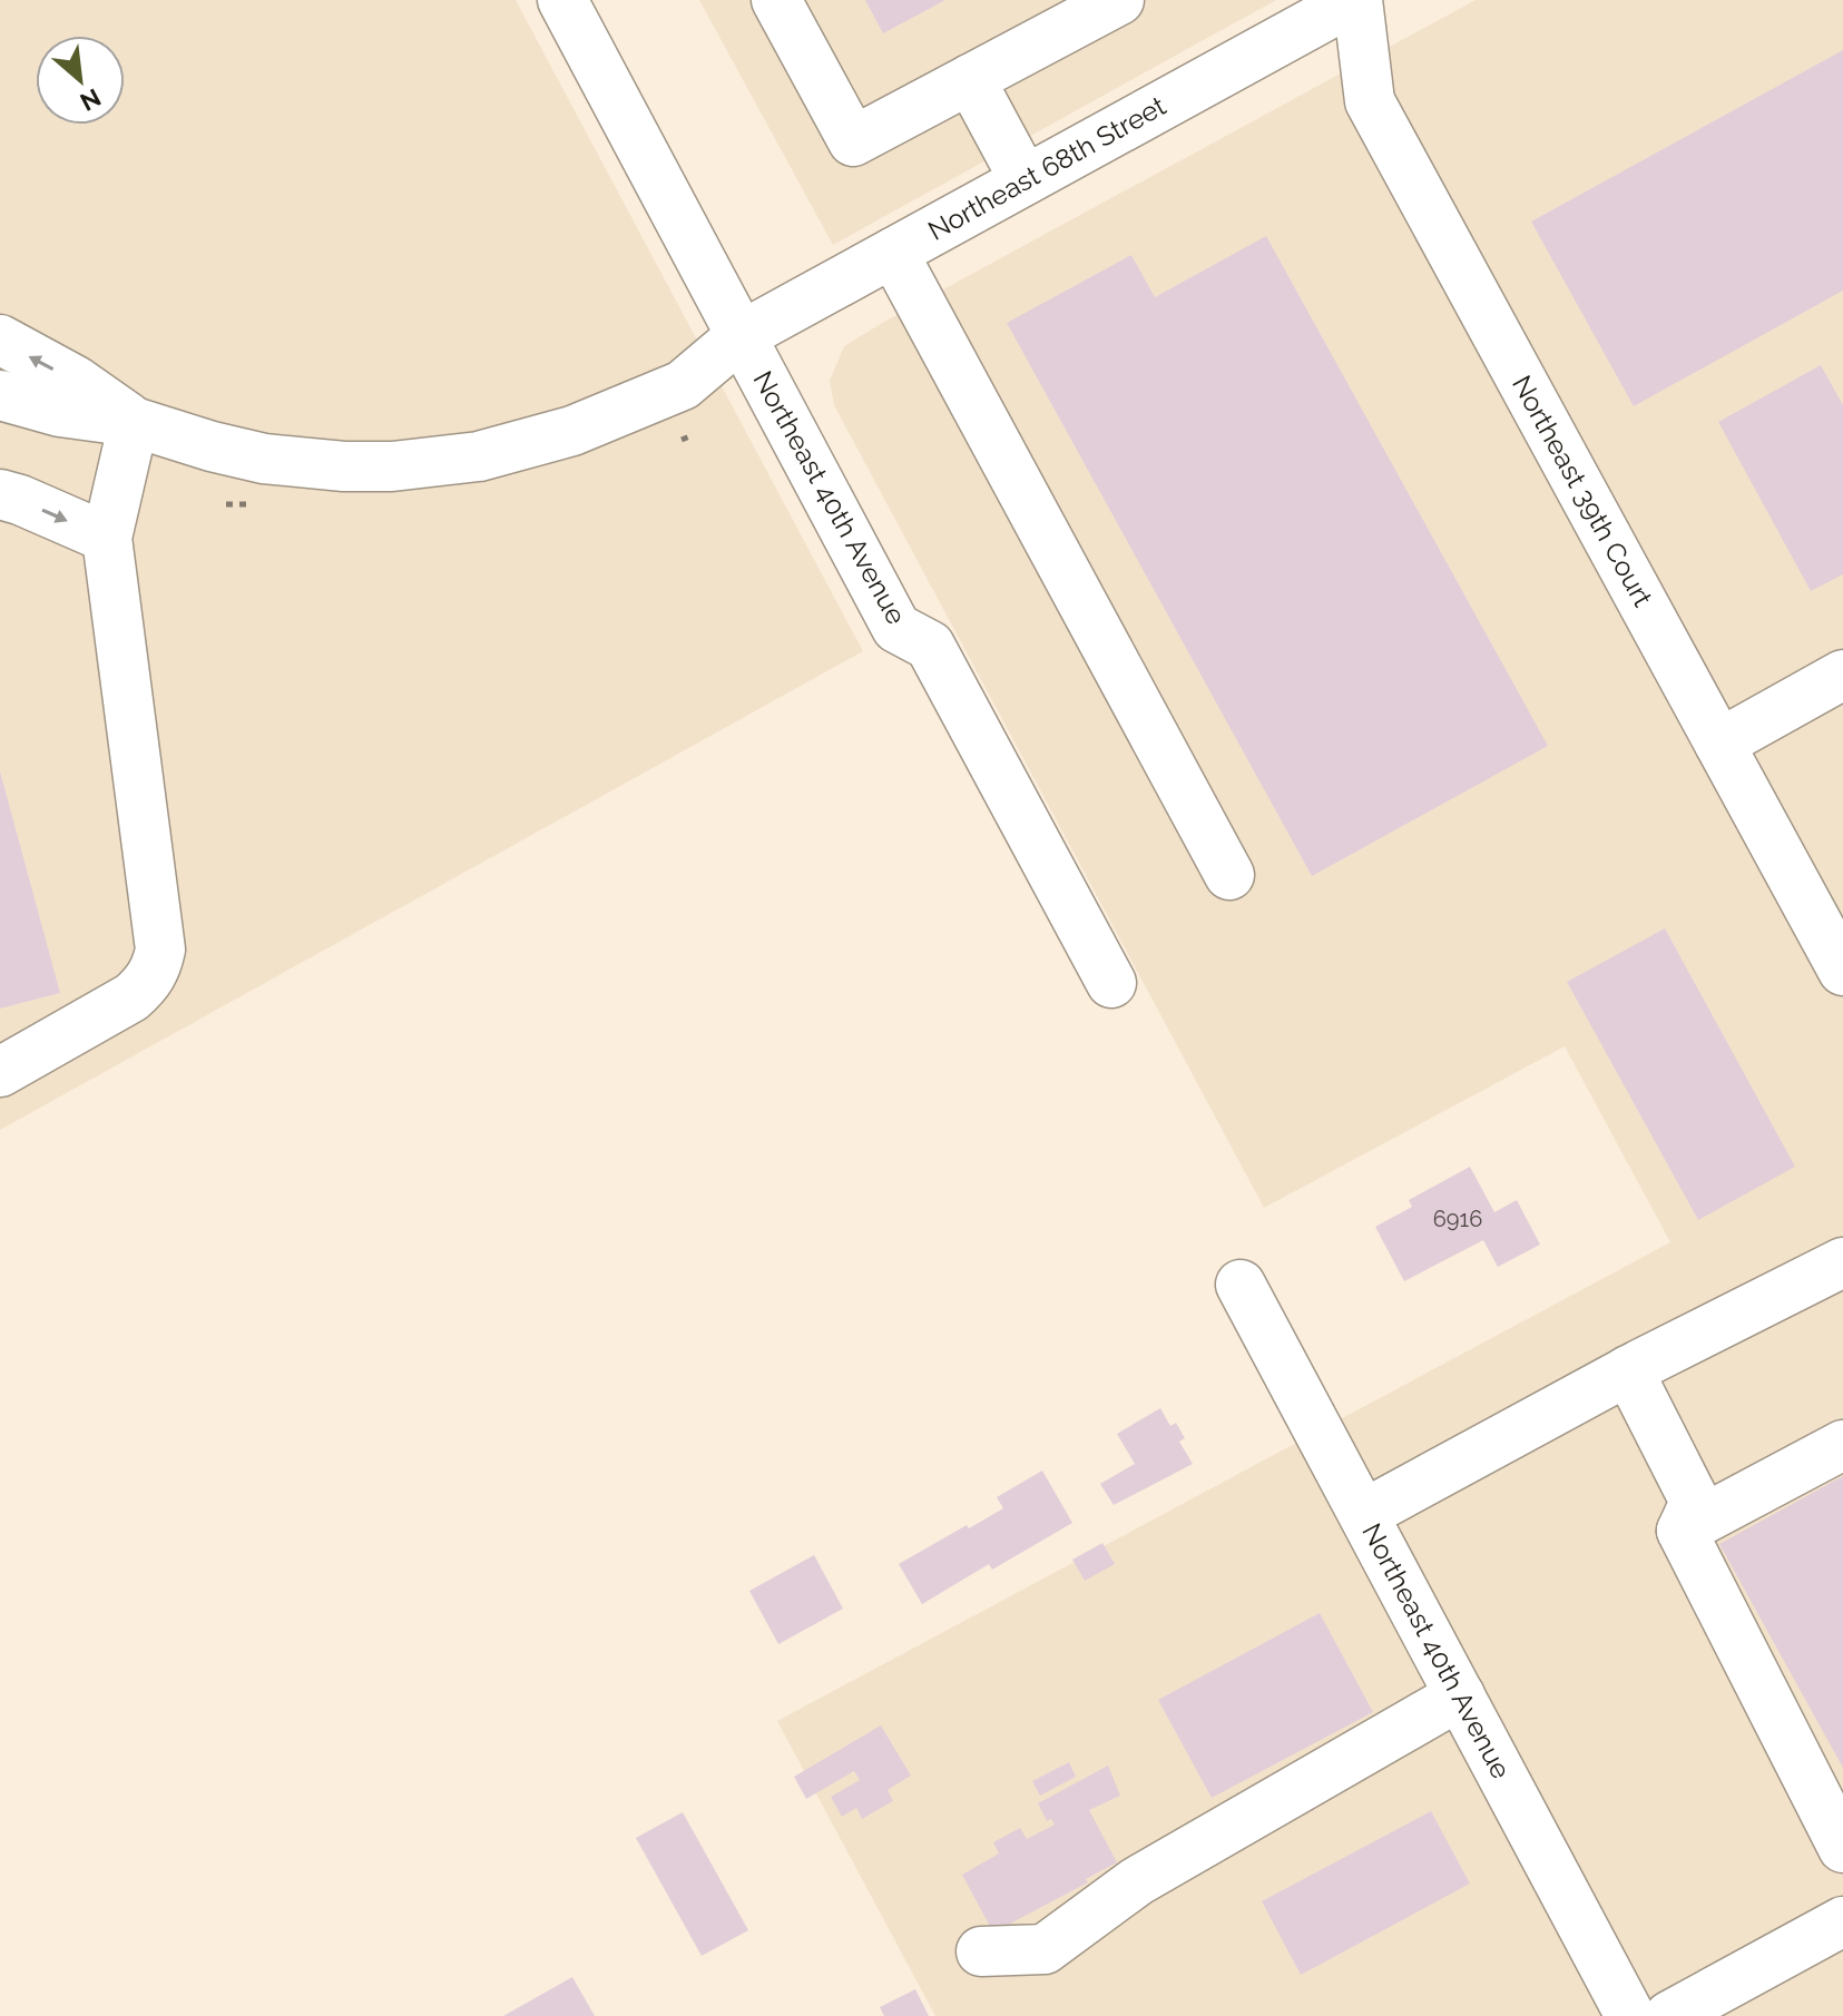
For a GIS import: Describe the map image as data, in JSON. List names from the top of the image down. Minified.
{"streets":{"street":["Northeast 68th Street","Northeast 39th Court","Northeast 40th Avenue"]},"crossings":[["Northeast 68th Street","Northeast 39th Court"],["Northeast 68th Street","Northeast 40th Avenue"]],"house_numbers":["6916"],"north":"bottom right"}
